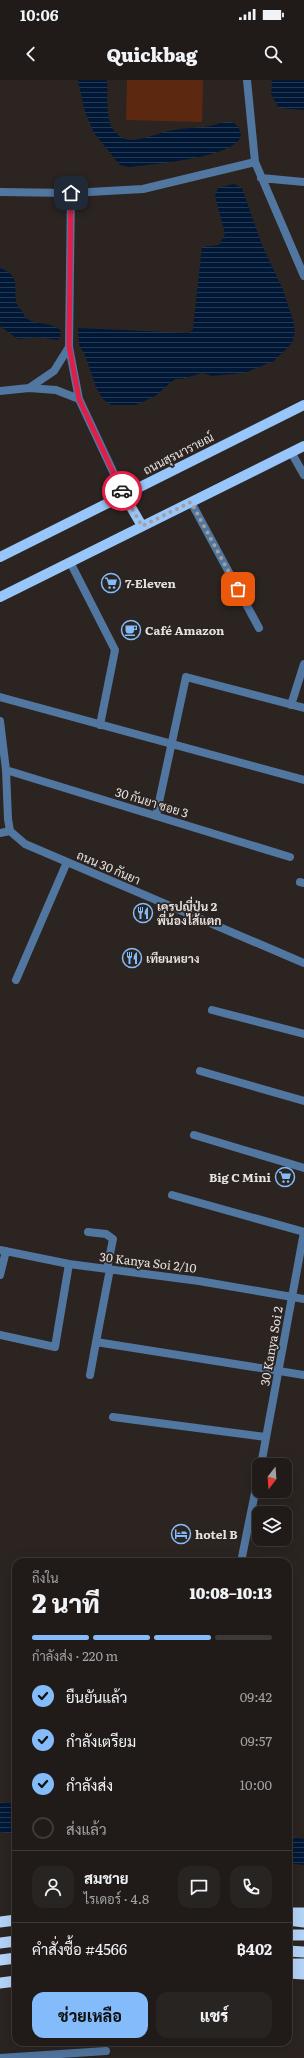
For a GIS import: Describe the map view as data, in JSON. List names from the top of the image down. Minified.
{"streets":{"main road":["ถนนสุรนารายณ์"],"street":["30 กันยา ซอย 3","ถนน 30 กันยา","30 Kanya Soi 2/10","30 Kanya Soi 2"]},"crossings":[["30 Kanya Soi 2/10","30 Kanya Soi 2"]],"places":{"supermarket":["7-Eleven","Big C Mini"],"cafe":["Café Amazon"],"restaurant":["เครปญี่ปุ่น 2 พี่น้องไส้แตก","เทียนหยาง"],"hotel":["hotel B"]},"north":"bottom","page":{"status":"10:06","header":"Quickbag","heading":["2 นาที","ถึงใน","10:08–10:13"],"panel":["สมชาย","ไรเดอร์ · 4.8","คำสั่งซื้อ #4566","฿402"],"bar":"กำลังส่ง · 220 m","list":[["ยืนยันแล้ว","09:42"],["กำลังเตรียม","09:57"],["กำลังส่ง","10:00"],"ส่งแล้ว"],"buttons":["ช่วยเหลือ","แชร์"]}}
